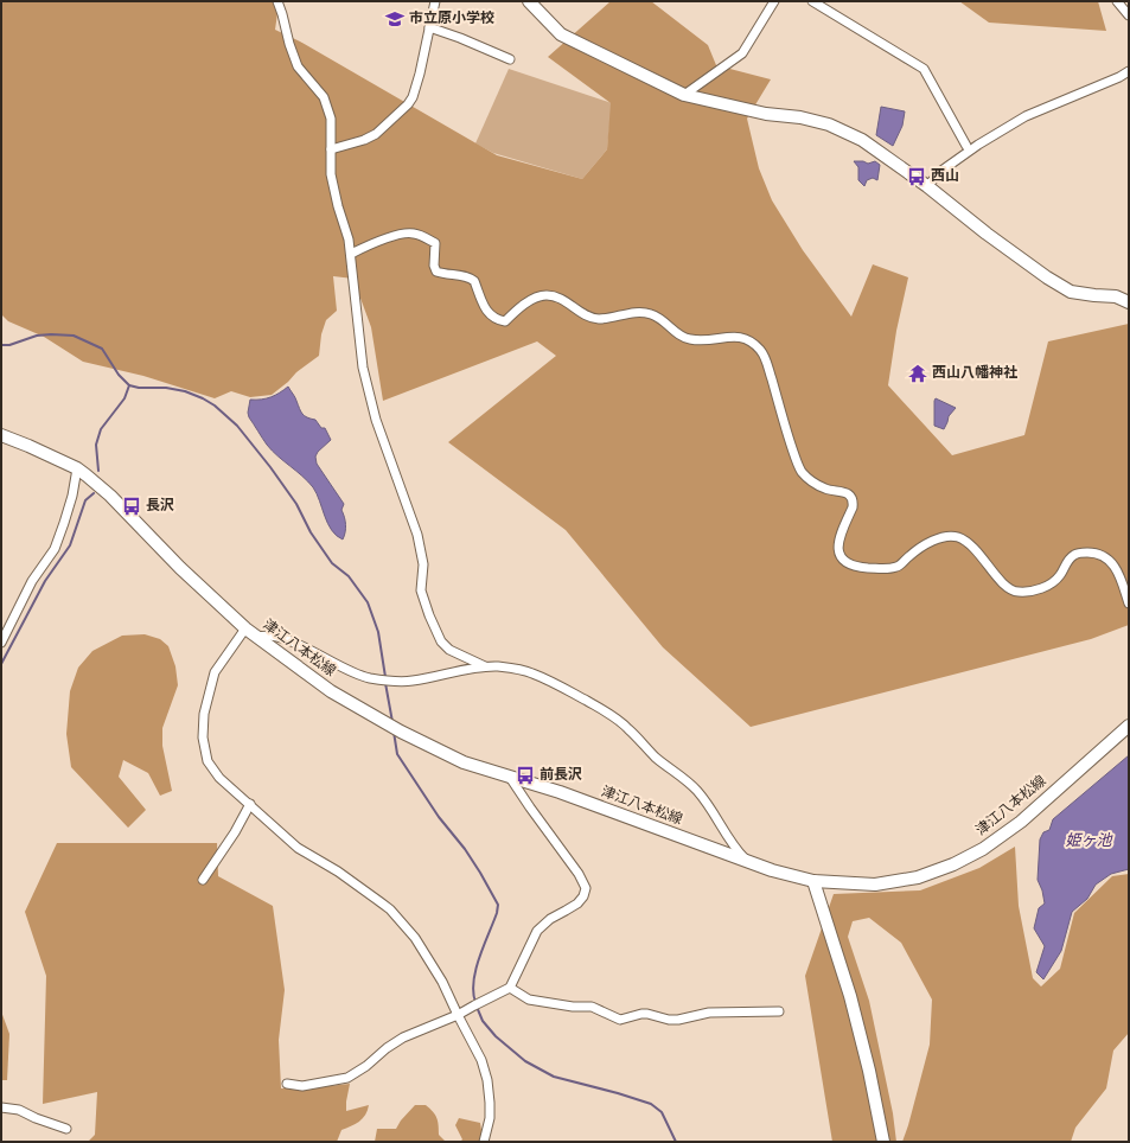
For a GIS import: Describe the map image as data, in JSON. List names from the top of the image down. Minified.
{"streets":{"main road":["津江八本松線"]},"water":["姫ヶ池"],"places":{"school or university":["市立原小学校"],"bus stop":["西山","長沢","前長沢"],"temple":["西山八幡神社"]}}
